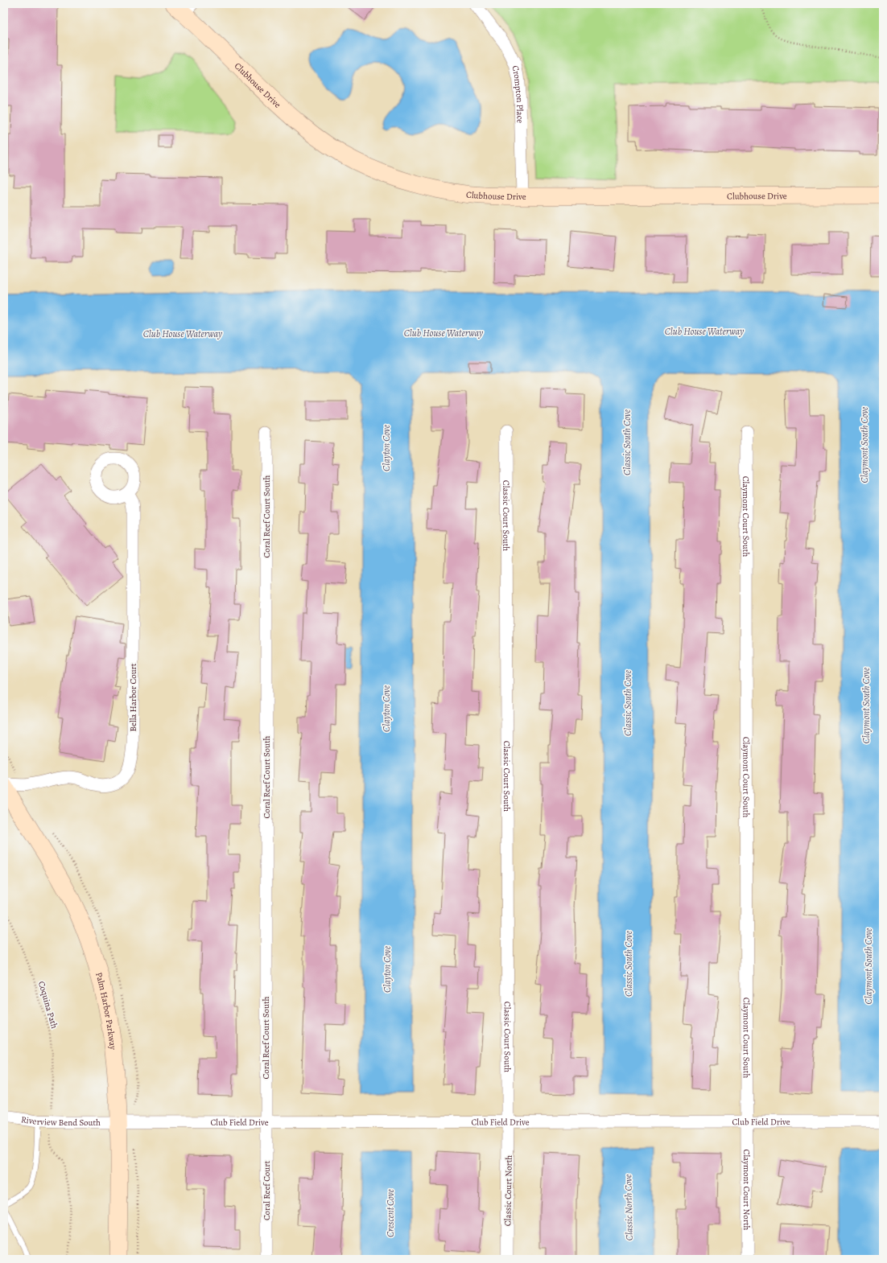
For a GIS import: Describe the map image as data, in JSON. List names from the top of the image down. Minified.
{"streets":{"street":["Clubhouse Drive","Crompton Place","Classic Court South","Coral Reef Court South","Claymont Court South","Bella Harbor Court","Palm Harbor Parkway","Riverview Bend South","Club Field Drive","Claymont Court North","Coral Reef Court","Classic Court North"],"path":["Coquina Path"]},"crossings":[["Clubhouse Drive","Crompton Place"],["Classic Court South","Club Field Drive"],["Classic Court South","Classic Court North"],["Coral Reef Court South","Club Field Drive"],["Coral Reef Court South","Coral Reef Court"],["Claymont Court South","Club Field Drive"],["Claymont Court South","Claymont Court North"],["Palm Harbor Parkway","Riverview Bend South"],["Palm Harbor Parkway","Club Field Drive"],["Riverview Bend South","Club Field Drive"],["Club Field Drive","Claymont Court North"],["Club Field Drive","Coral Reef Court"],["Club Field Drive","Classic Court North"]],"water":["Club House Waterway","Classic South Cove","Claymont South Cove","Clayton Cove","Classic North Cove","Crescent Cove"]}
